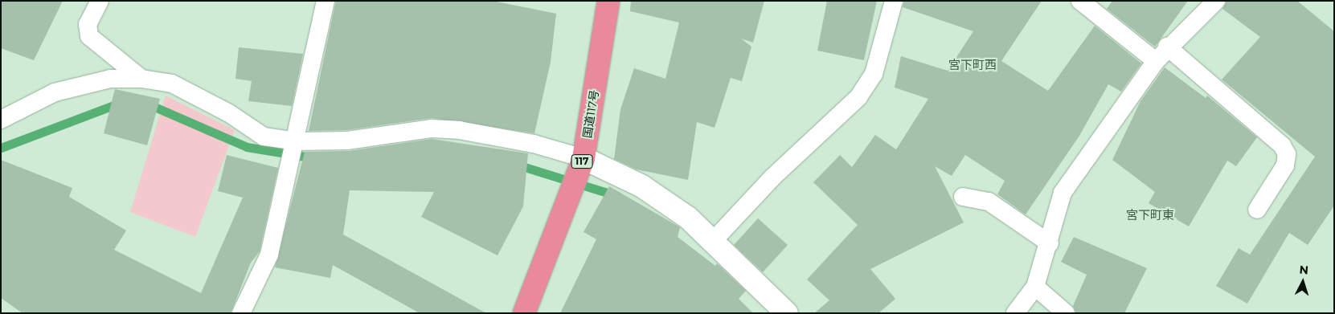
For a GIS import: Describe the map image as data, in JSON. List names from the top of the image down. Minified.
{"streets":{"highway":["国道117号","117"]},"districts":["宮下町西","宮下町東"],"north":"top"}
